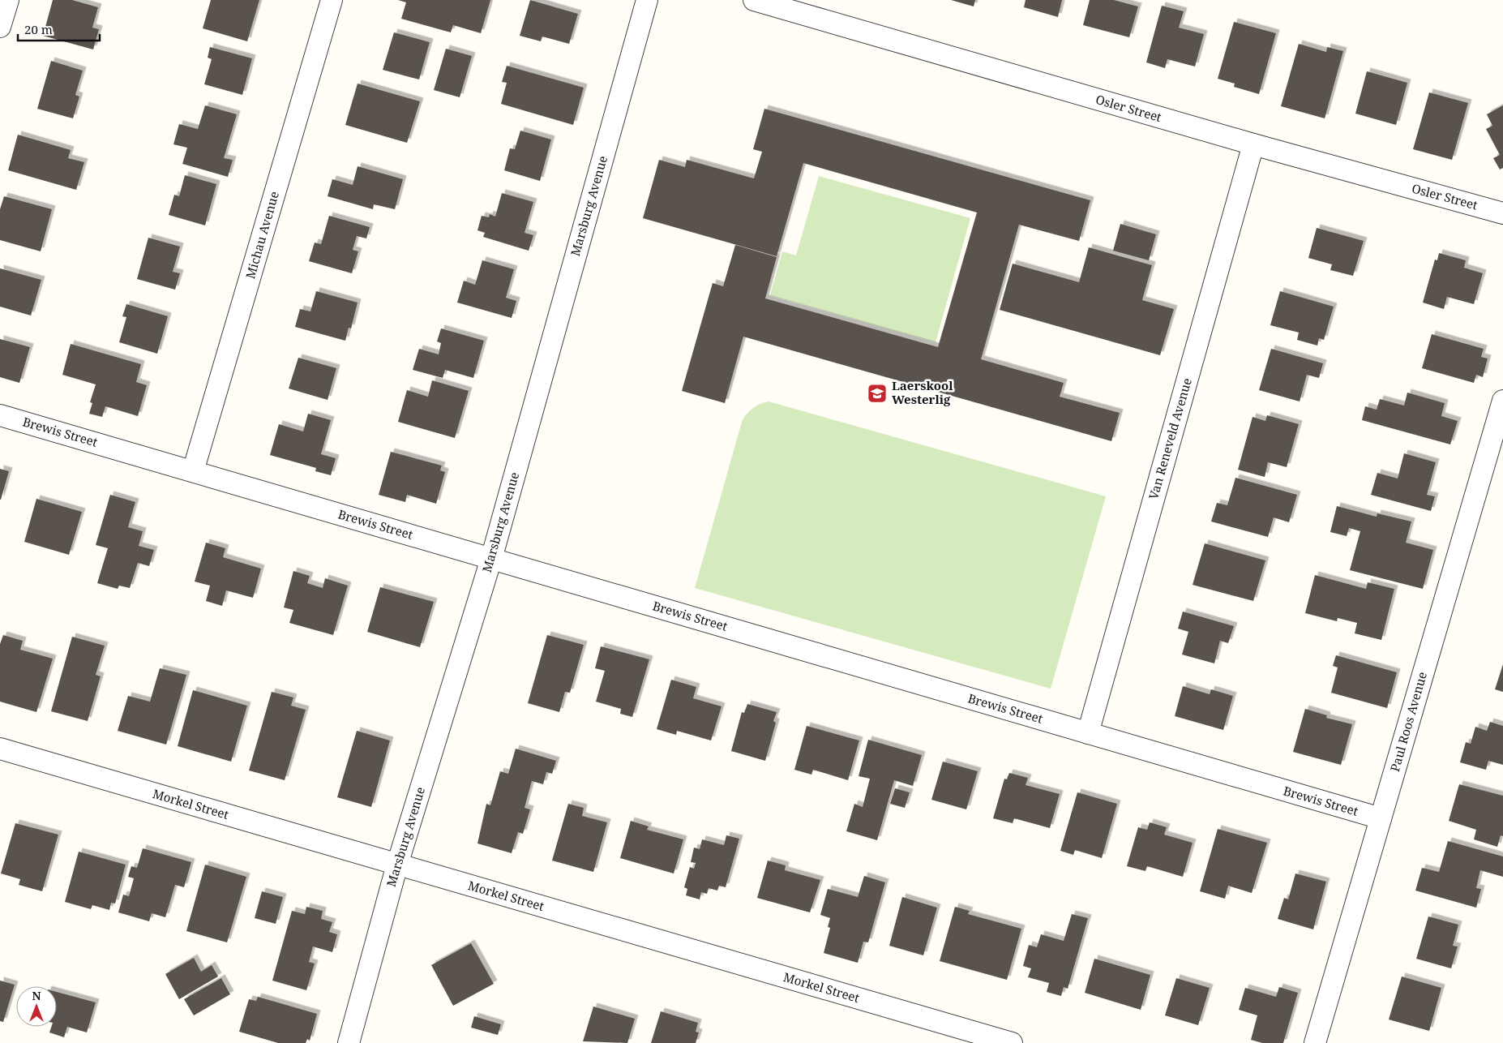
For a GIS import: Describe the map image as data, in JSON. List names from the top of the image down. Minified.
{"streets":{"street":["Osler Street","Marsburg Avenue","Michau Avenue","Brewis Street","Van Reneveld Avenue","Paul Roos Avenue","Morkel Street"]},"crossings":[["Osler Street","Van Reneveld Avenue"],["Marsburg Avenue","Brewis Street"],["Marsburg Avenue","Morkel Street"],["Michau Avenue","Brewis Street"],["Brewis Street","Van Reneveld Avenue"],["Brewis Street","Paul Roos Avenue"]],"places":{"school or university":["Laerskool Westerlig"]},"scale_bar":"20 m","north":"top"}
